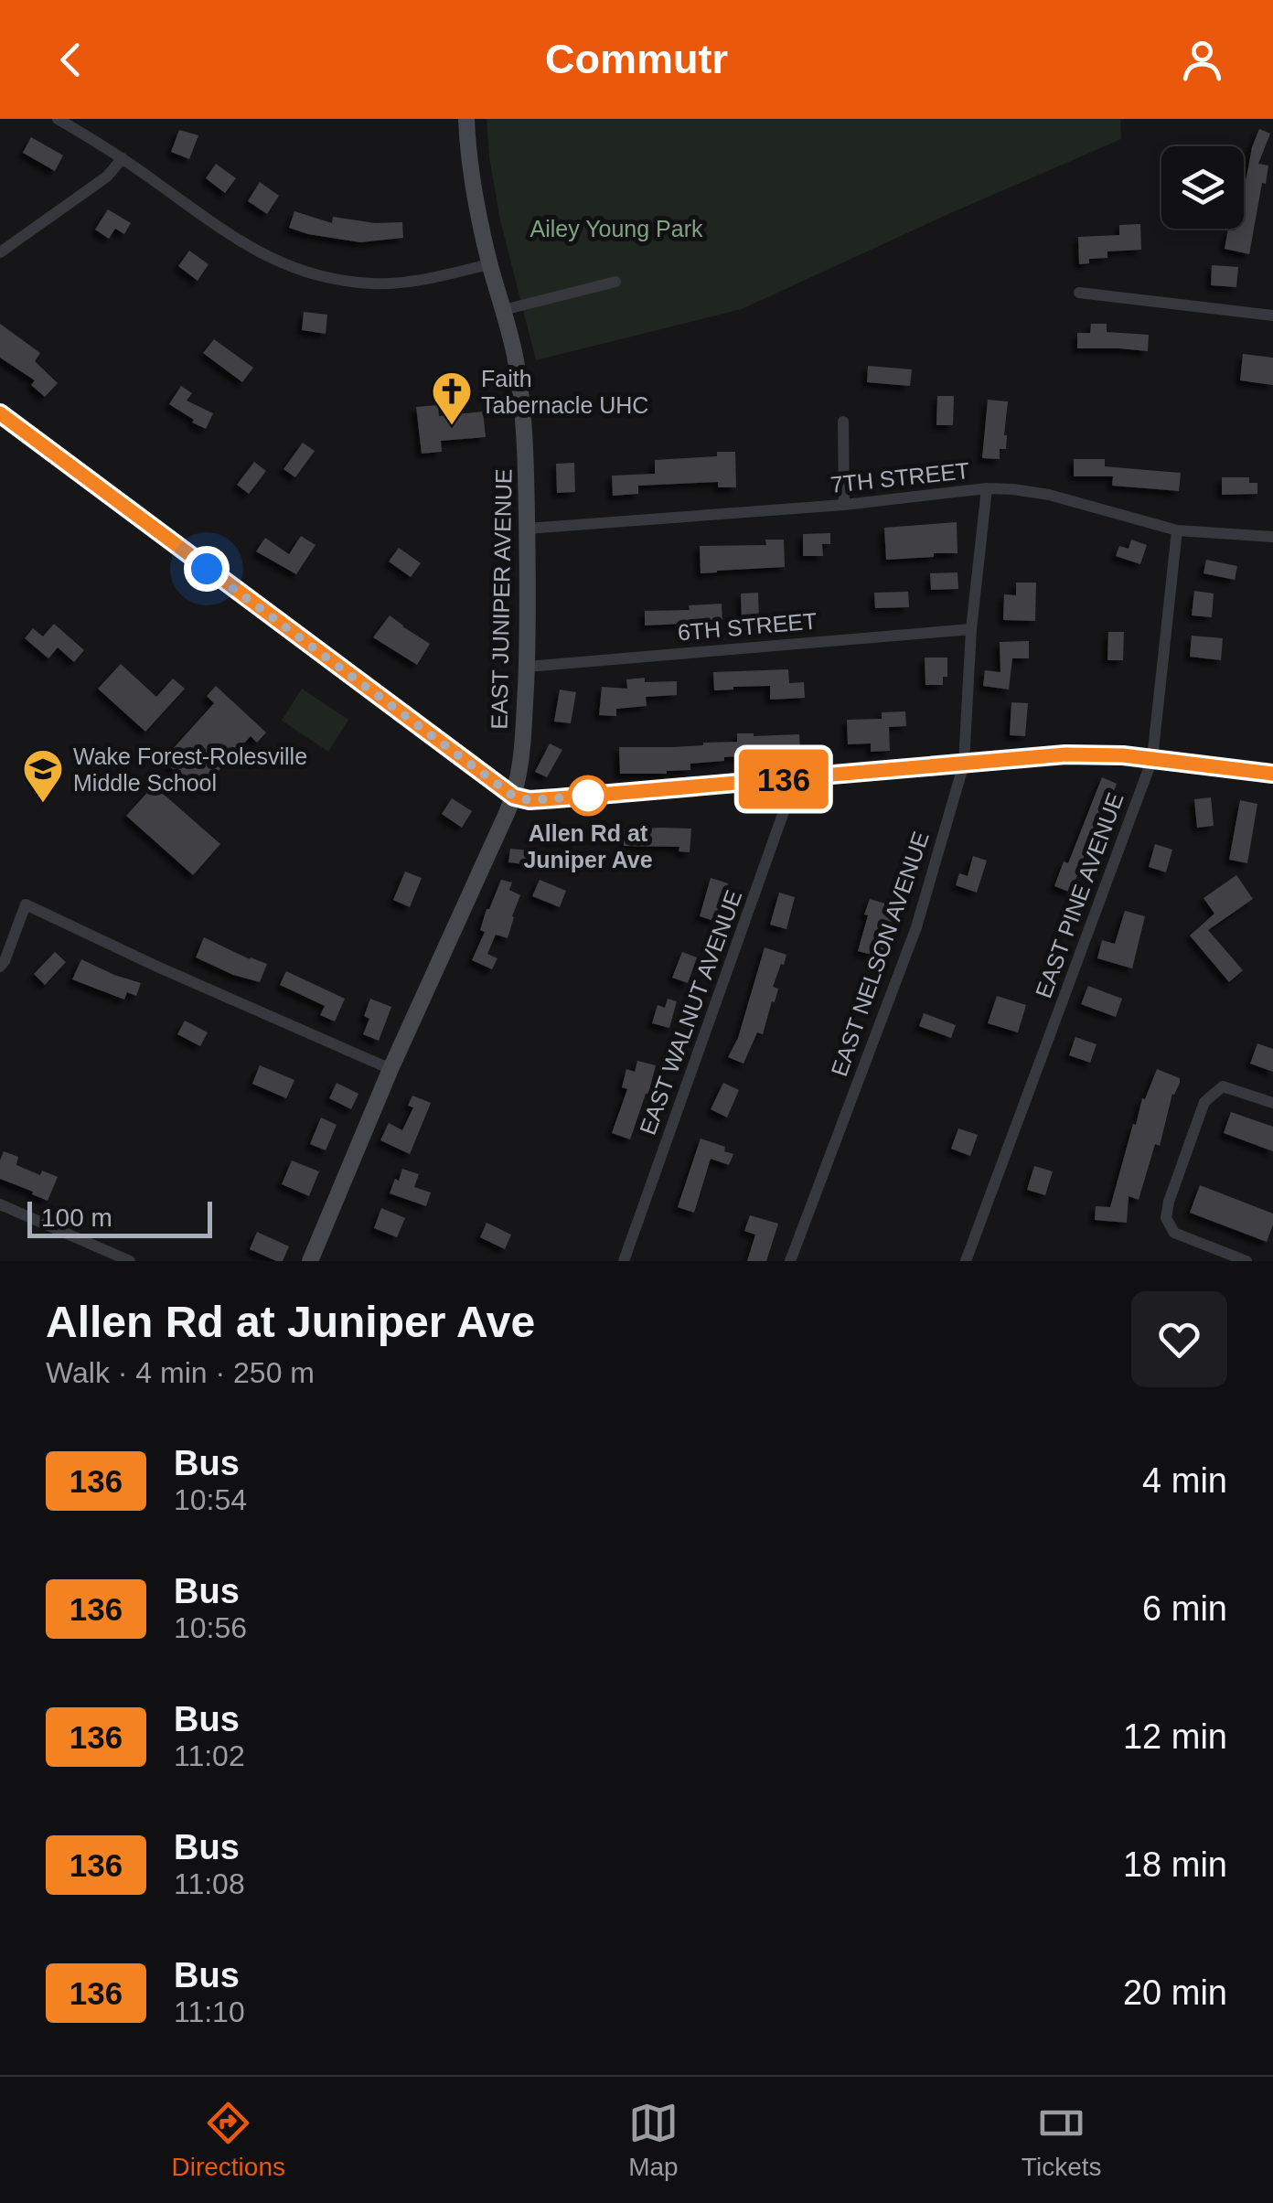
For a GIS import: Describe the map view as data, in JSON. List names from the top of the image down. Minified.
{"streets":{"street":["7TH STREET","EAST JUNIPER AVENUE","6TH STREET","EAST PINE AVENUE","EAST NELSON AVENUE","EAST WALNUT AVENUE"]},"crossings":[["7TH STREET","EAST JUNIPER AVENUE"],["7TH STREET","EAST PINE AVENUE"],["7TH STREET","EAST NELSON AVENUE"],["EAST JUNIPER AVENUE","6TH STREET"],["6TH STREET","EAST NELSON AVENUE"]],"parks":["Ailey Young Park"],"places":{"church":["Faith Tabernacle UHC"],"other":["Allen Rd at Juniper Ave"],"school or university":["Wake Forest-Rolesville Middle School"]},"lines":["bus line 136"],"scale_bar":"100 m","page":{"header":"Commutr","on_map":"136","scale":"100 m","heading":["Allen Rd at Juniper Ave","Walk · 4 min · 250 m"],"list":[{"mark":"136","name":"Bus","note":"10:54","value":"4 min"},{"mark":"136","name":"Bus","note":"10:56","value":"6 min"},{"mark":"136","name":"Bus","note":"11:02","value":"12 min"},{"mark":"136","name":"Bus","note":"11:08","value":"18 min"},{"mark":"136","name":"Bus","note":"11:10","value":"20 min"}],"tabs":["Directions","Map","Tickets"]}}
